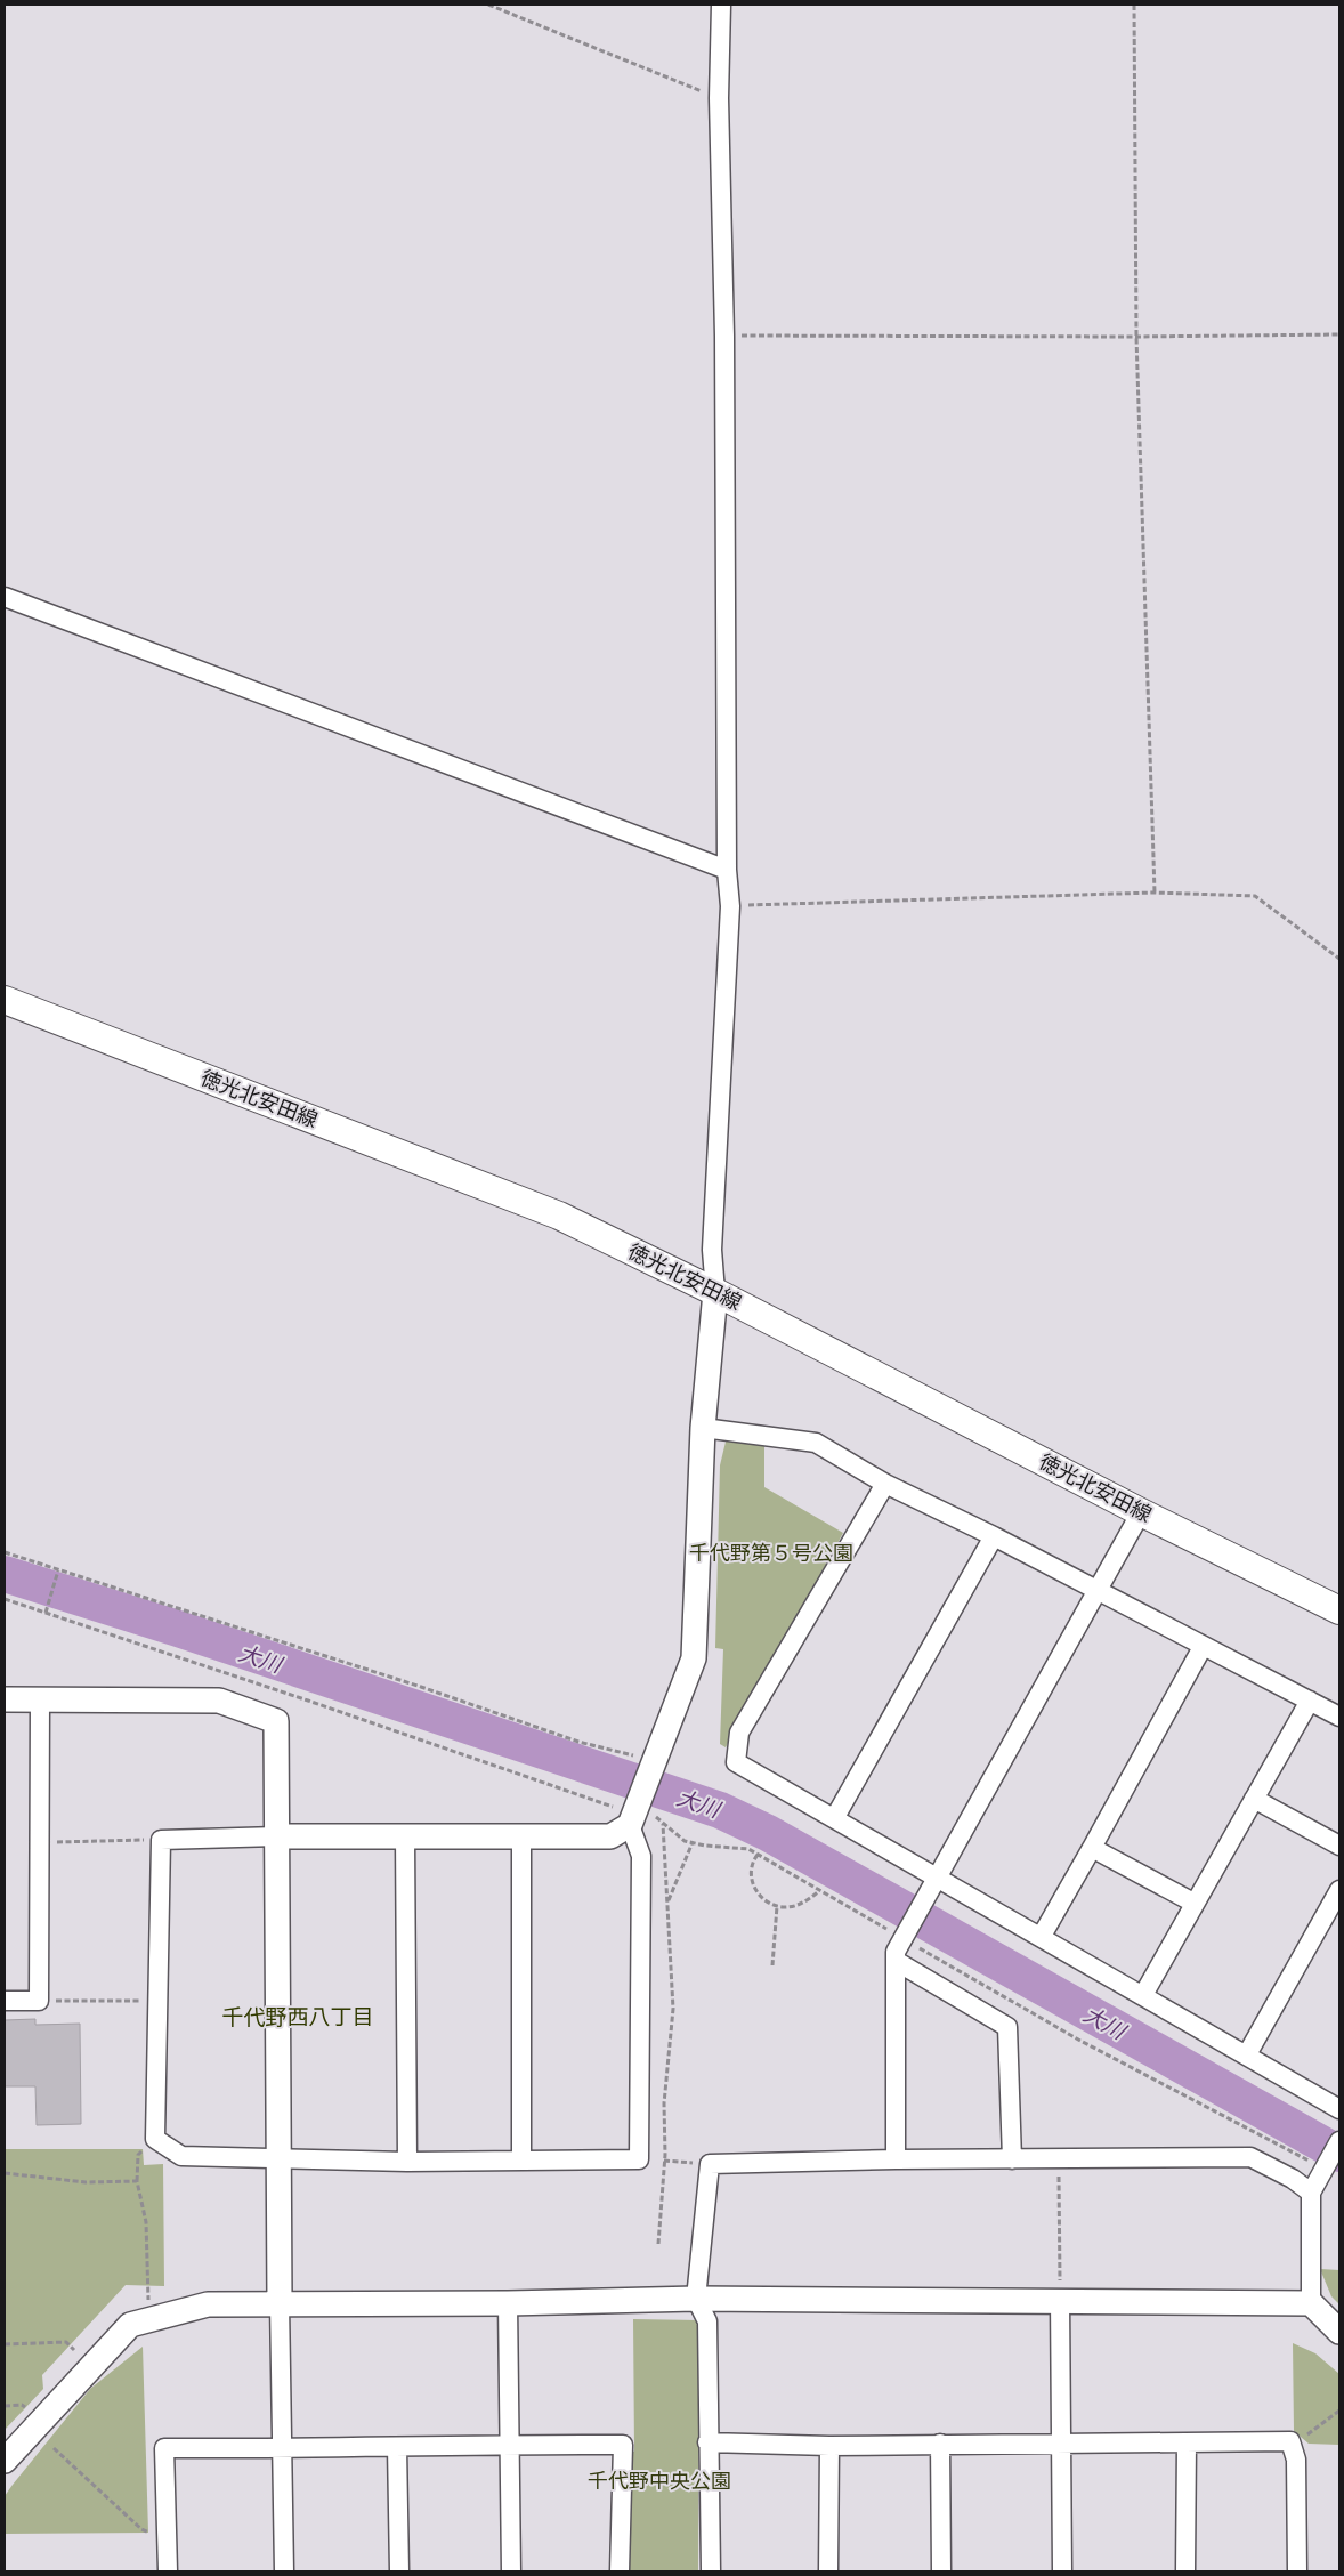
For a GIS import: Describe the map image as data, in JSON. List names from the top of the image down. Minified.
{"streets":{"main road":["徳光北安田線"]},"districts":["千代野西八丁目"],"water":["大川"],"parks":["千代野第５号公園","千代野中央公園"]}
